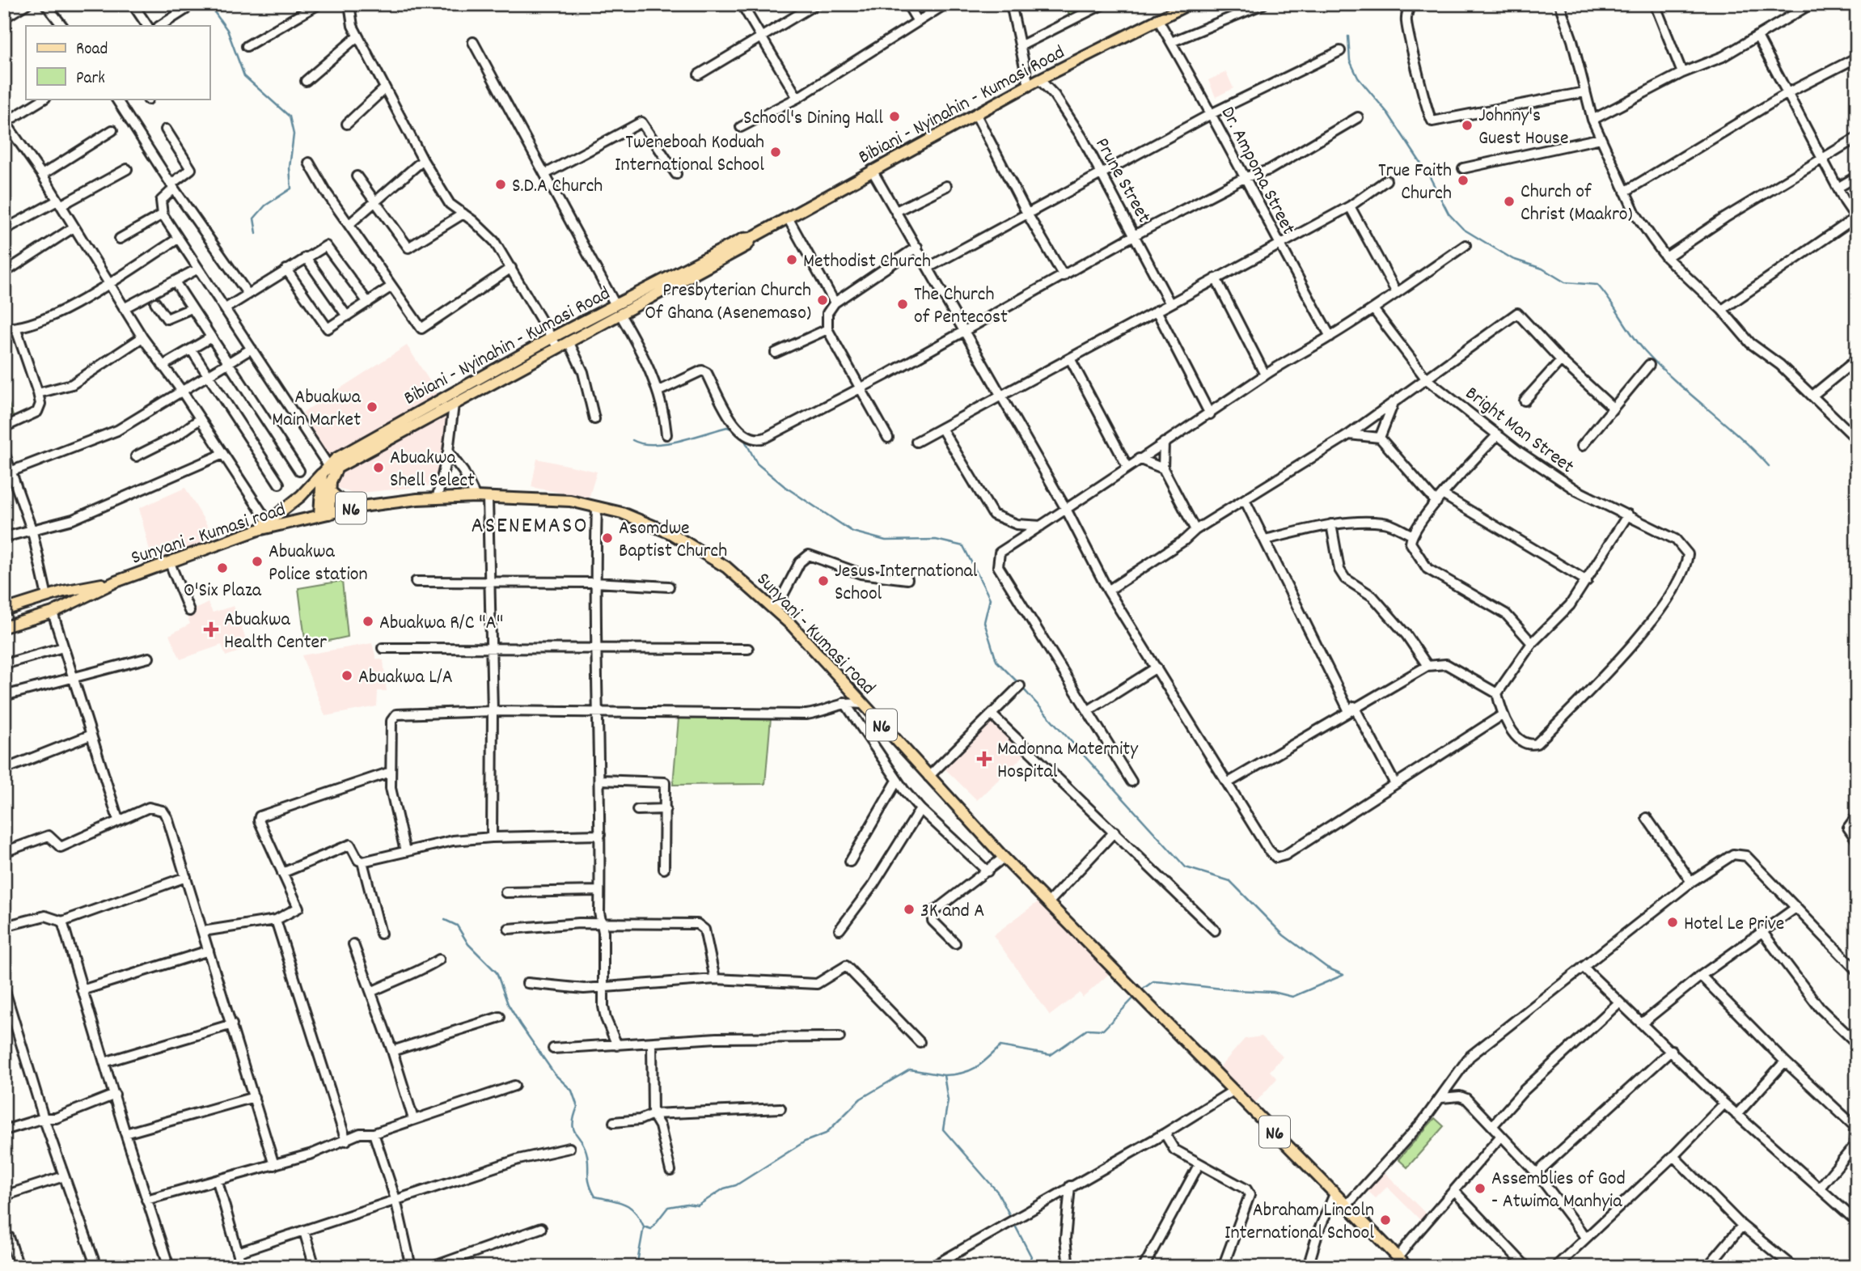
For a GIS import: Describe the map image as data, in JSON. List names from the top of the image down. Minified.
{"streets":{"main road":["Bibiani - Nyinahin - Kumasi Road","N6","Sunyani - Kumasi road"],"street":["Dr. Ampoma Street","Prune Street","Bright Man Street"]},"crossings":[["Bibiani - Nyinahin - Kumasi Road","Dr. Ampoma Street"],["Bibiani - Nyinahin - Kumasi Road","Prune Street"],["Bibiani - Nyinahin - Kumasi Road","Sunyani - Kumasi road"],["N6","Sunyani - Kumasi road"]],"districts":["ASENEMASO"],"places":{"other":["School's Dining Hall","Johnny's Guest House","Tweneboah Koduah International School","True Faith Church","S.D.A Church","Church of Christ (Maakro)","Methodist Church","Presbyterian Church Of Ghana (Asenemaso)","The Church of Pentecost","Abuakwa Main Market","Abuakwa Shell Select","Asomdwe Baptist Church","Abuakwa Police station","O'Six Plaza","Jesus International School","Abuakwa R/C \"A\"","Abuakwa L/A","3K and A","Hotel Le Prive","Assemblies of God - Atwima Manhyia","Abraham Lincoln International School"],"health":["Abuakwa Health Center","Madonna Maternity Hospital"]},"legend":["Road","Park"]}
